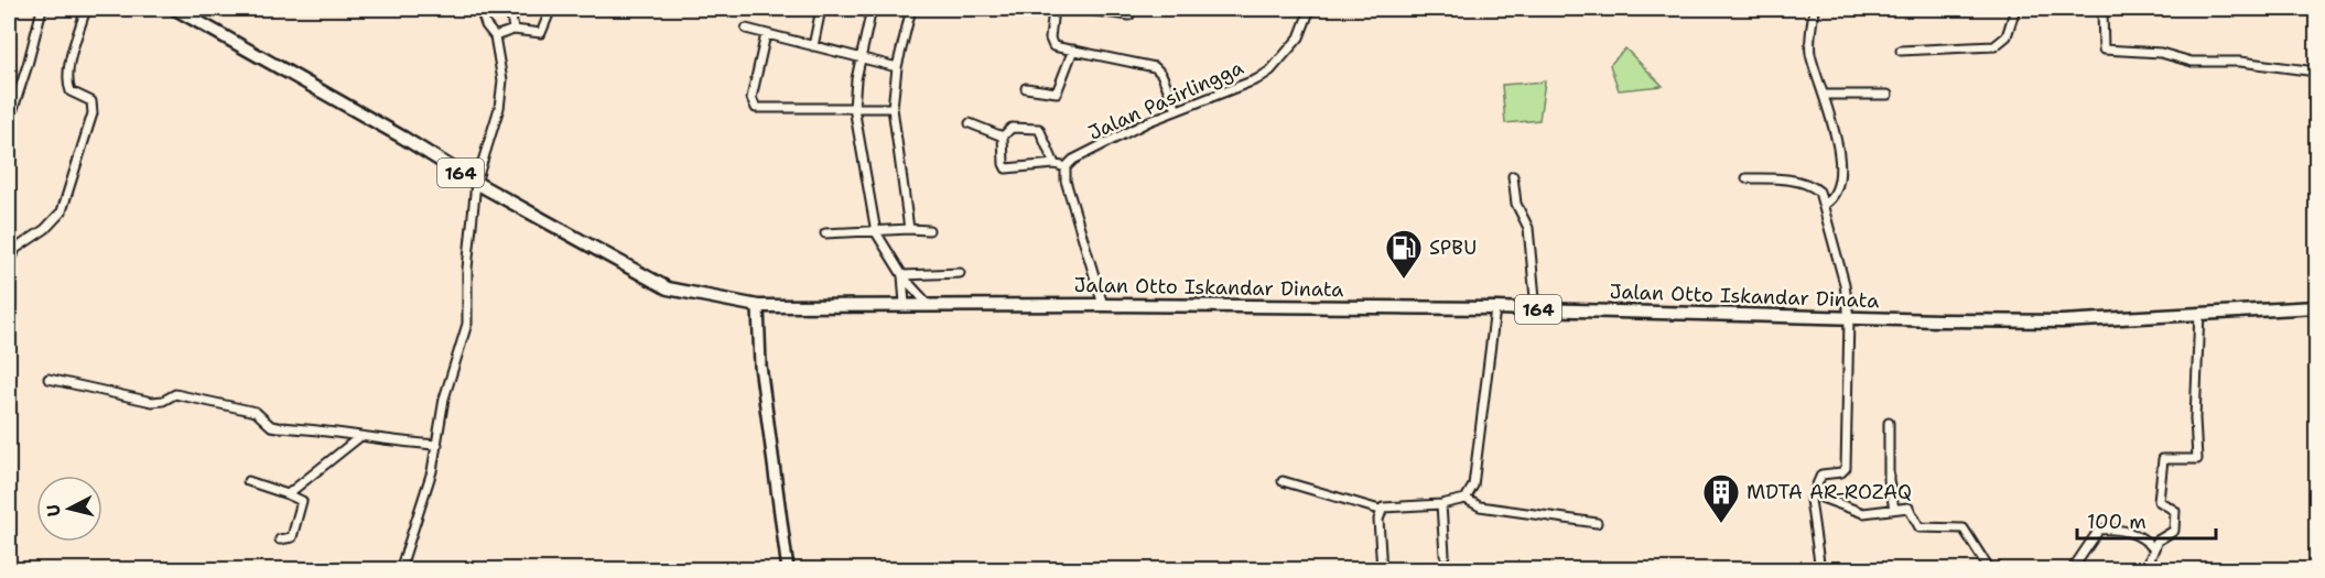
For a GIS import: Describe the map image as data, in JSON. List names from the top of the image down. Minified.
{"streets":{"main road":["164","Jalan Otto Iskandar Dinata"],"street":["Jalan Pasirlingga"]},"places":{"fuel station":["SPBU"],"building":["MDTA AR-ROZAQ"]},"scale_bar":"100 m","north":"left"}
